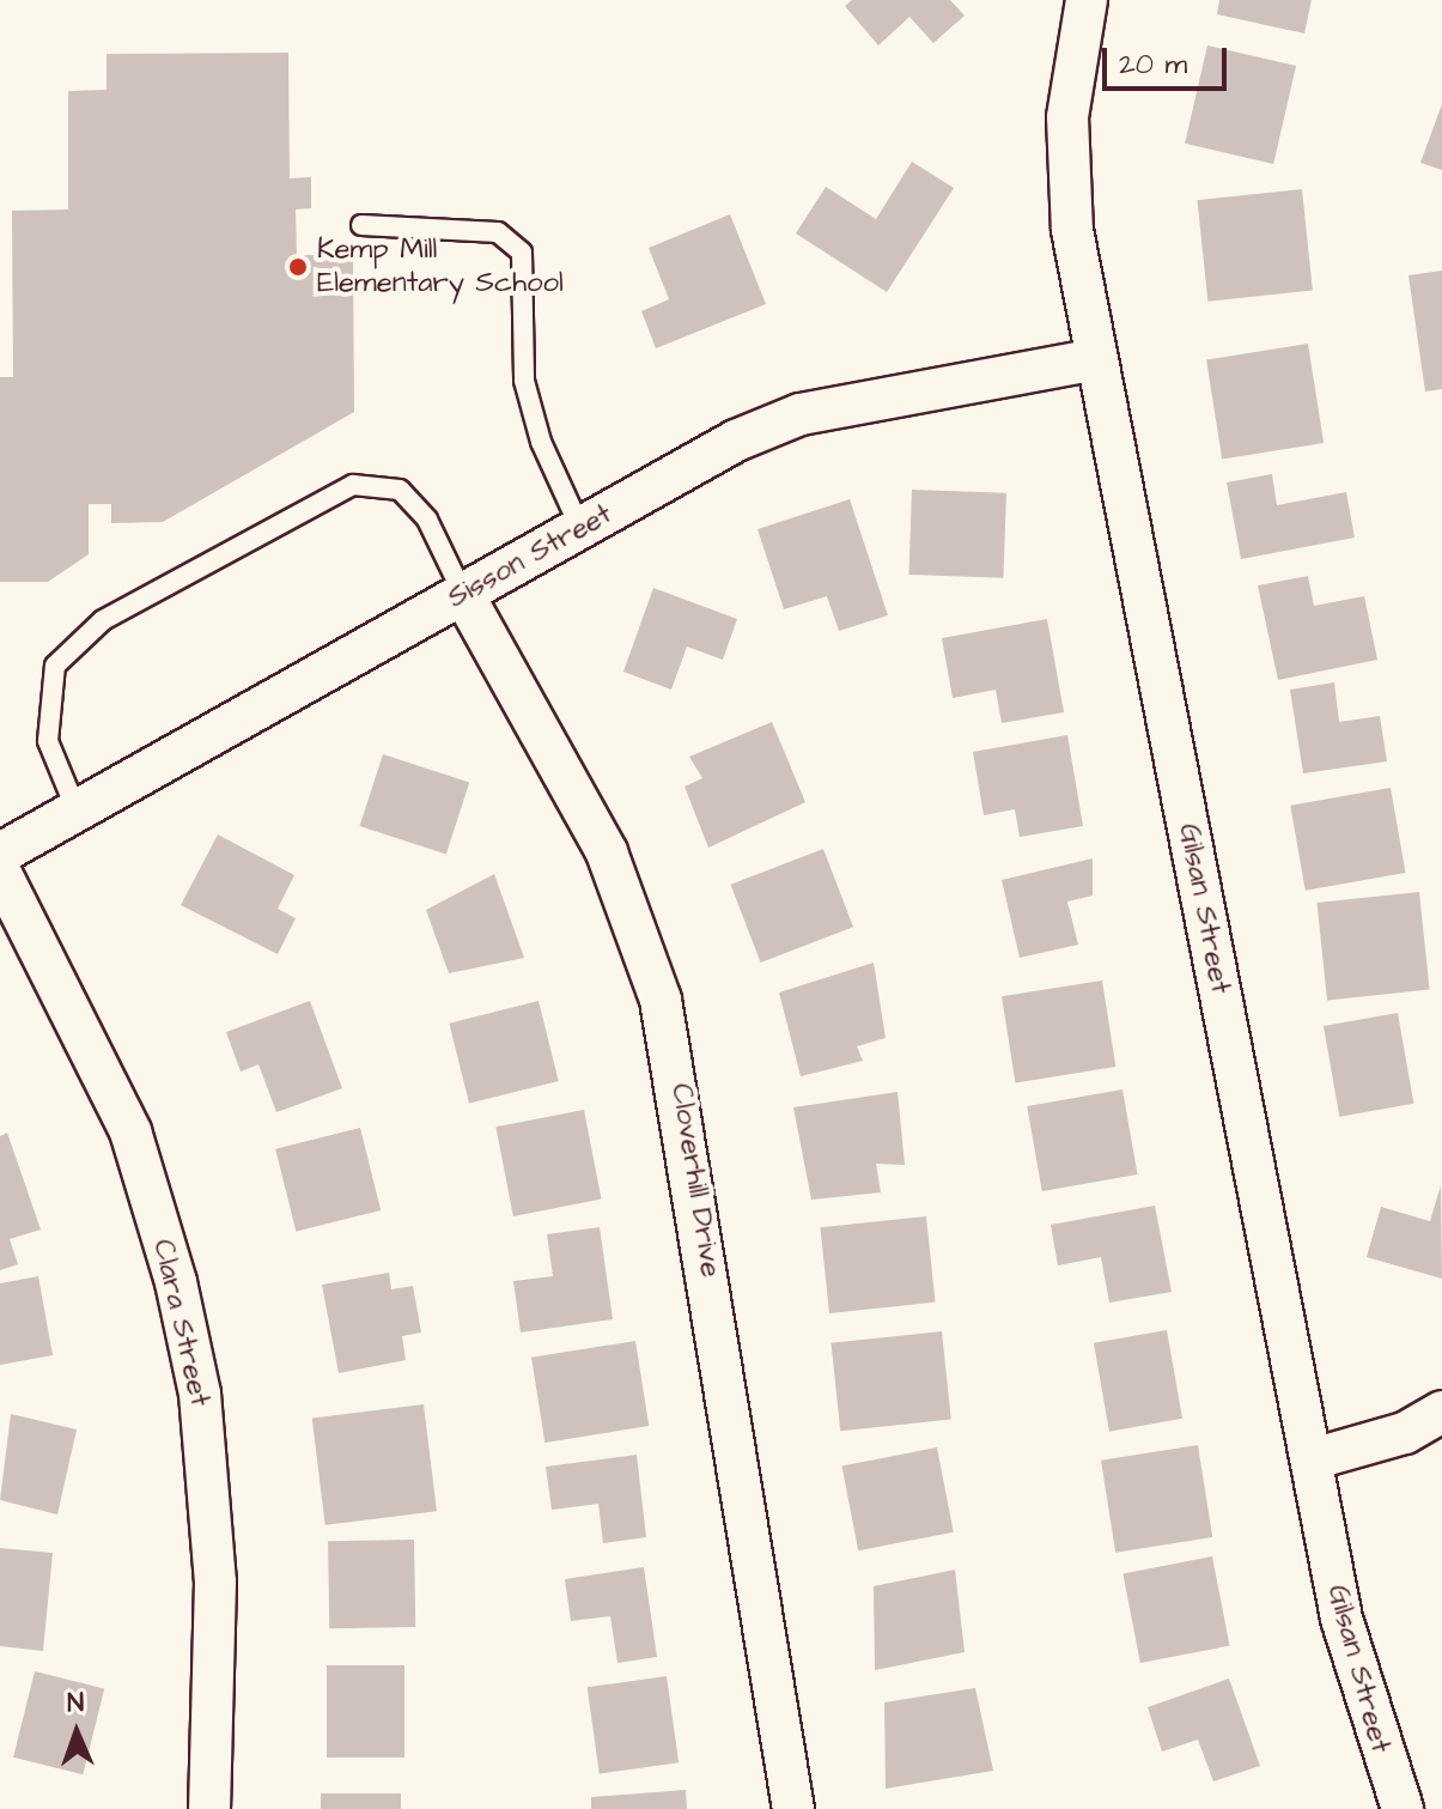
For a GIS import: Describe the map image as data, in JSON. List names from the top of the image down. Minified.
{"streets":{"street":["Sisson Street","Gilsan Street","Cloverhill Drive","Clara Street"]},"crossings":[["Sisson Street","Gilsan Street"],["Sisson Street","Cloverhill Drive"]],"places":["Kemp Mill Elementary School"],"scale_bar":"20 m","north":"top"}
